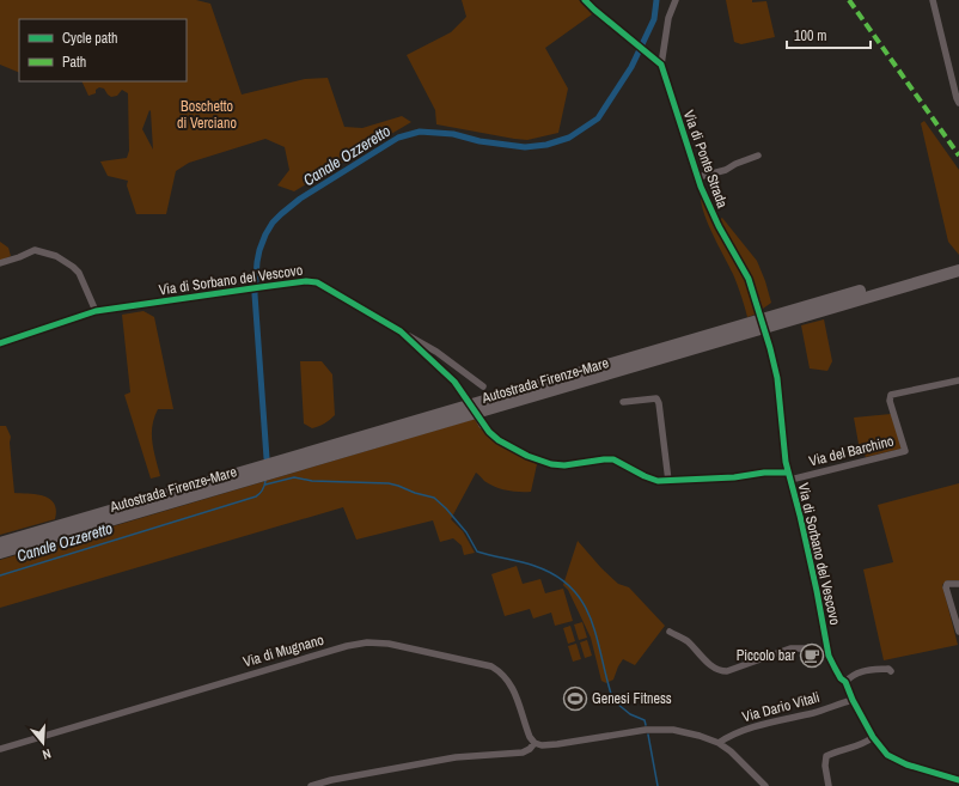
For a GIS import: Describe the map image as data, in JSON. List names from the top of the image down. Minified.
{"streets":{"highway":["Autostrada Firenze-Mare"],"street":["Via di Ponte Strada","Via di Sorbano del Vescovo","Via del Barchino","Via di Mugnano","Via Dario Vitali"]},"crossings":[["Via di Ponte Strada","Via di Sorbano del Vescovo"],["Via di Ponte Strada","Via del Barchino"],["Via di Sorbano del Vescovo","Via del Barchino"],["Via di Sorbano del Vescovo","Via Dario Vitali"]],"water":["Canale Ozzeretto"],"parks":["Boschetto di Verciano"],"places":{"cafe":["Piccolo bar"],"sports":["Genesi Fitness"]},"legend":["Cycle path","Path"],"scale_bar":"100 m","north":"bottom"}
